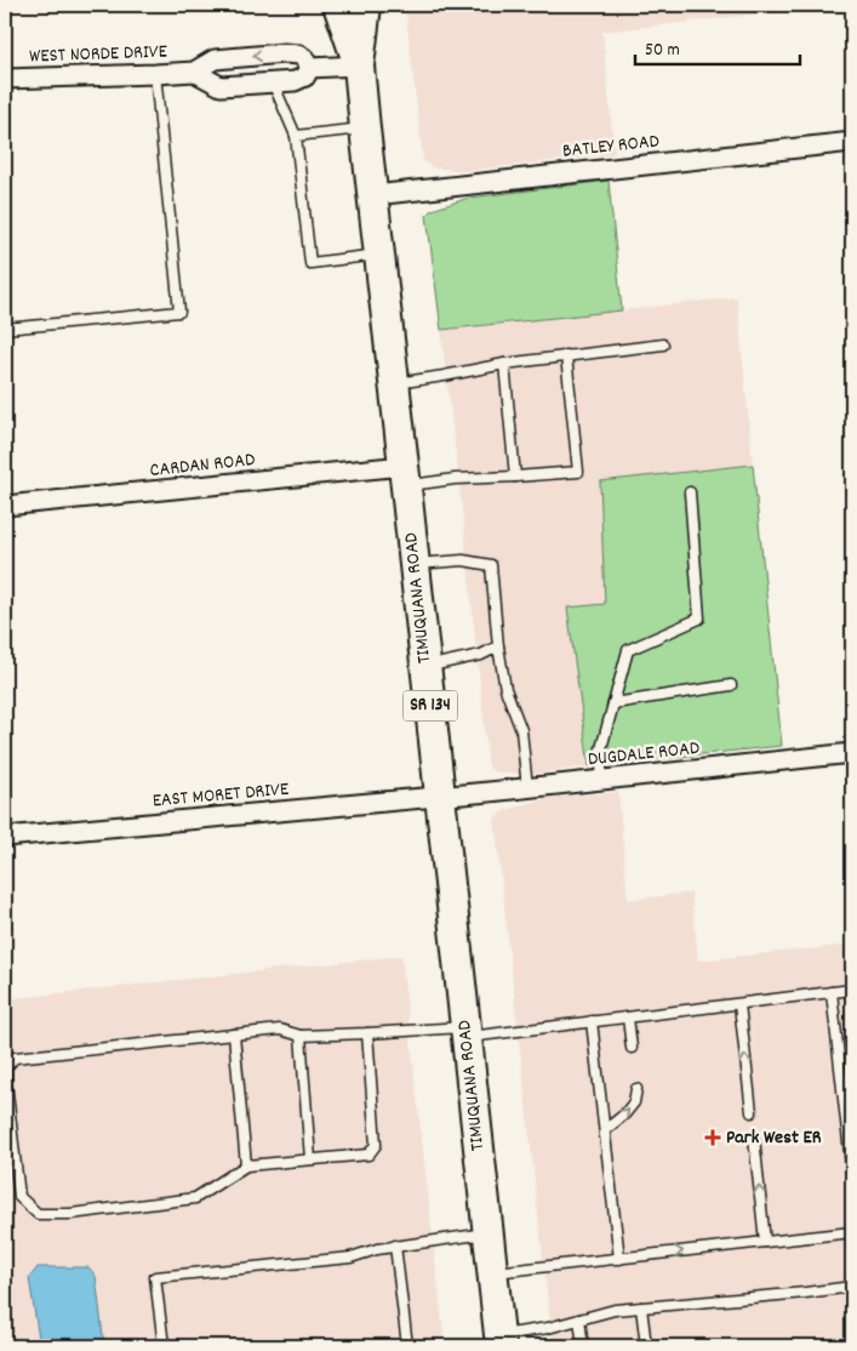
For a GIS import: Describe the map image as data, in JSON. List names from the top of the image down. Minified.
{"streets":{"main road":["TIMUQUANA ROAD","SR 134"],"street":["WEST NORDE DRIVE","BATLEY ROAD","CARDAN ROAD","DUGDALE ROAD","EAST MORET DRIVE"]},"crossings":[["WEST NORDE DRIVE","TIMUQUANA ROAD"],["BATLEY ROAD","TIMUQUANA ROAD"],["CARDAN ROAD","TIMUQUANA ROAD"],["TIMUQUANA ROAD","DUGDALE ROAD"],["TIMUQUANA ROAD","EAST MORET DRIVE"],["DUGDALE ROAD","EAST MORET DRIVE"]],"places":{"health":["Park West ER"]},"scale_bar":"50 m"}
